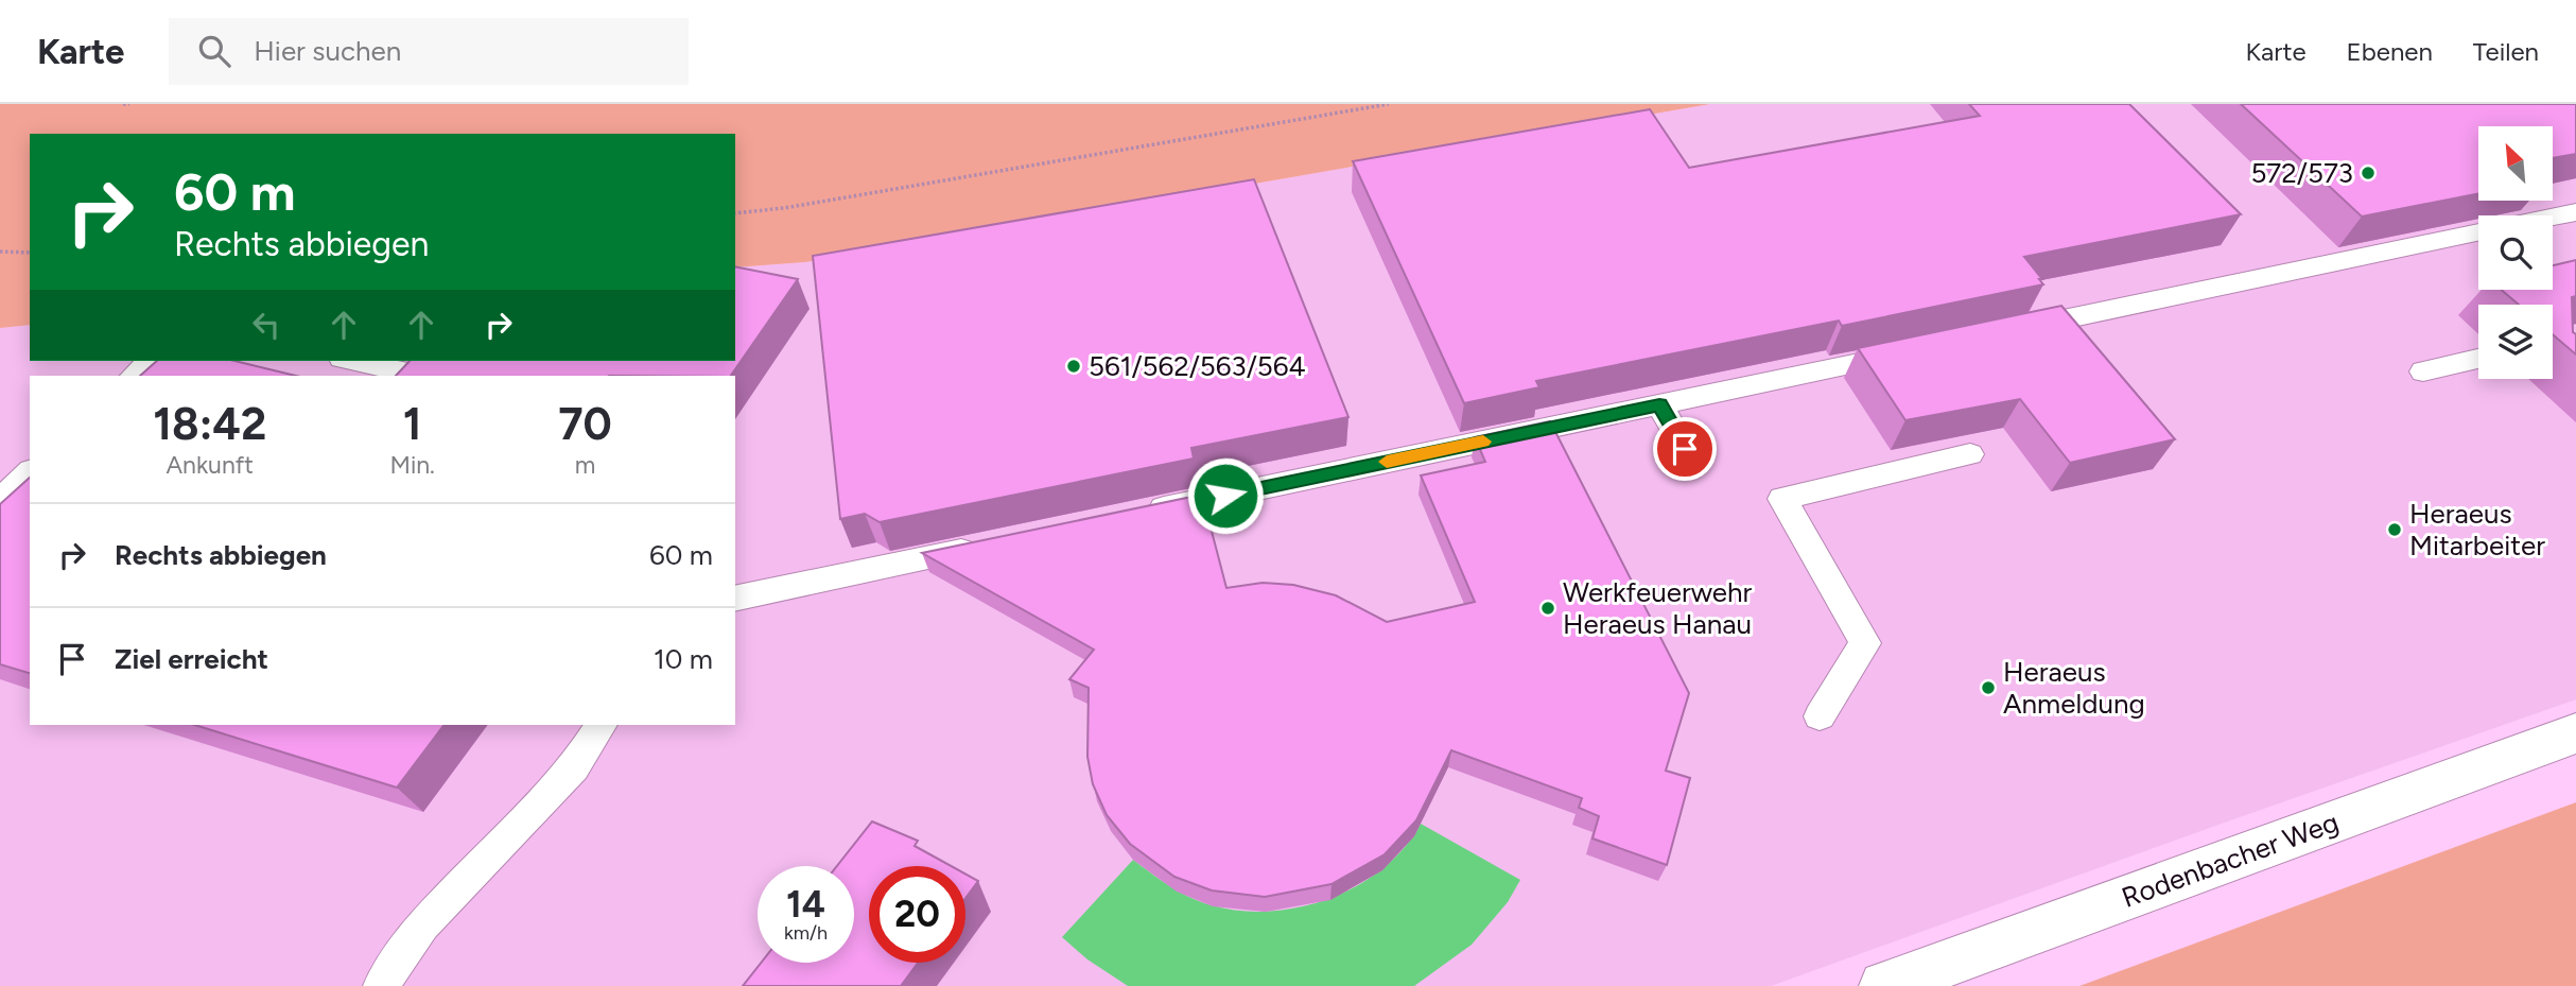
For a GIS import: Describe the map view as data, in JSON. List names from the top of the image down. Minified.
{"streets":{"street":["Rodenbacher Weg"]},"places":["572/573","561/562/563/564","Heraeus Mitarbeiter","Werkfeuerwehr Heraeus Hanau","Heraeus Anmeldung"],"north":"top left","page":{"header":"Karte","search":"Hier suchen","nav":["Karte","Ebenen","Teilen"],"turn":["60 m","Rechts abbiegen"],"eta":["18:42","Ankunft","1","Min.","70","m"],"list":[{"name":"Rechts abbiegen","value":"60 m"},{"name":"Ziel erreicht","value":"10 m"}],"speed":"14 km/h","limit":"20"}}
